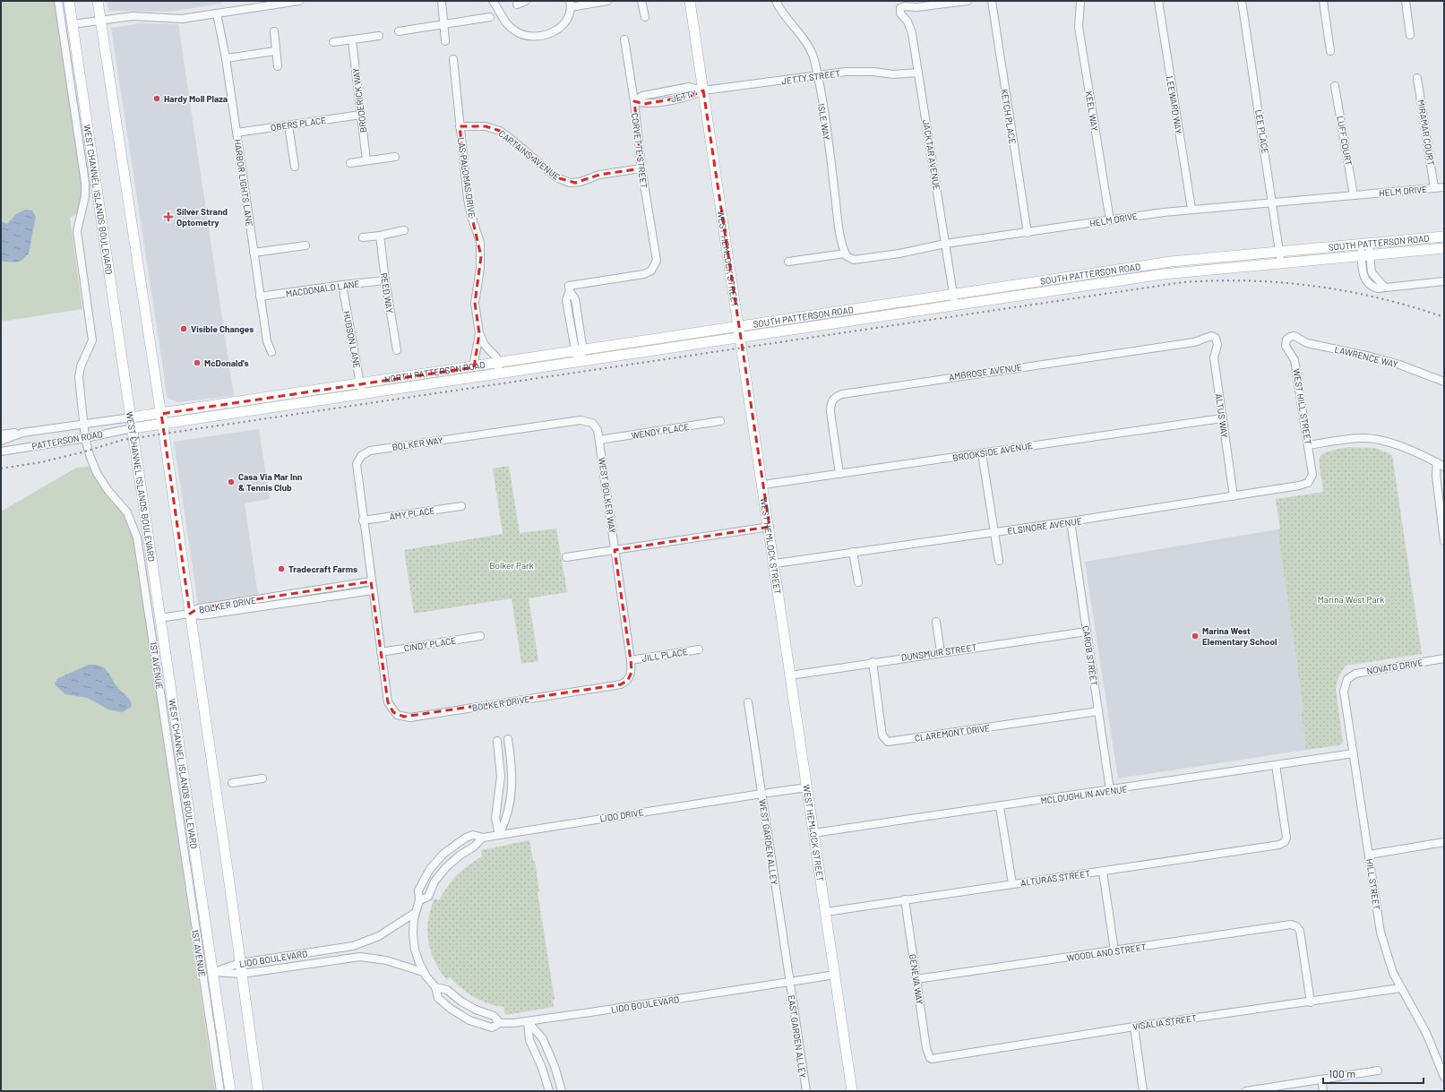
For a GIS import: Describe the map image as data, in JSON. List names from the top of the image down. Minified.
{"streets":{"street":["JETTY STREET","JETTY","BRODERICK WAY","LEEWARD WAY","KEEL WAY","KETCH PLACE","ISLE WAY","OBERS PLACE","LEE PLACE","MIRAMAR COURT","LUFF COURT","CORVETTE STREET","CAPTAINS AVENUE","JACKTAR AVENUE","LAS PALOMAS DRIVE","HARBOR LIGHTS LANE","HELM DRIVE","WEST CHANNEL ISLANDS BOULEVARD","SOUTH PATTERSON ROAD","WEST HEMLOCK STREET","MACDONALD LANE","REED WAY","HUDSON LANE","LAWRENCE WAY","AMBROSE AVENUE","NORTH PATTERSON ROAD","WEST HILL STREET","ALTUS WAY","WENDY PLACE","PATTERSON ROAD","BOLKER WAY","BROOKSIDE AVENUE","WEST BOLKER WAY","AMY PLACE","ELSINORE AVENUE","BOLKER DRIVE","CINDY PLACE","DUNSMUIR STREET","JILL PLACE","CAROB STREET","1ST AVENUE","NOVATO DRIVE","CLAREMONT DRIVE","MCLOUGHLIN AVENUE","LIDO DRIVE","WEST GARDEN ALLEY","ALTURAS STREET","HILL STREET","WOODLAND STREET","LIDO BOULEVARD","GENEVA WAY","VISALIA STREET","EAST GARDEN ALLEY"]},"crossings":[["JETTY STREET","JETTY"],["JETTY STREET","ISLE WAY"],["JETTY STREET","JACKTAR AVENUE"],["JETTY STREET","WEST HEMLOCK STREET"],["JETTY","CORVETTE STREET"],["JETTY","WEST HEMLOCK STREET"],["BRODERICK WAY","OBERS PLACE"],["LEEWARD WAY","HELM DRIVE"],["KEEL WAY","HELM DRIVE"],["KETCH PLACE","HELM DRIVE"],["ISLE WAY","HELM DRIVE"],["OBERS PLACE","HARBOR LIGHTS LANE"],["LEE PLACE","HELM DRIVE"],["LEE PLACE","SOUTH PATTERSON ROAD"],["MIRAMAR COURT","HELM DRIVE"],["LUFF COURT","HELM DRIVE"],["CORVETTE STREET","CAPTAINS AVENUE"],["CORVETTE STREET","NORTH PATTERSON ROAD"],["CAPTAINS AVENUE","LAS PALOMAS DRIVE"],["JACKTAR AVENUE","HELM DRIVE"],["JACKTAR AVENUE","SOUTH PATTERSON ROAD"],["LAS PALOMAS DRIVE","NORTH PATTERSON ROAD"],["HARBOR LIGHTS LANE","MACDONALD LANE"],["WEST CHANNEL ISLANDS BOULEVARD","NORTH PATTERSON ROAD"],["WEST CHANNEL ISLANDS BOULEVARD","PATTERSON ROAD"],["WEST CHANNEL ISLANDS BOULEVARD","BOLKER DRIVE"],["WEST CHANNEL ISLANDS BOULEVARD","LIDO BOULEVARD"],["SOUTH PATTERSON ROAD","WEST HEMLOCK STREET"],["SOUTH PATTERSON ROAD","NORTH PATTERSON ROAD"],["WEST HEMLOCK STREET","NORTH PATTERSON ROAD"],["WEST HEMLOCK STREET","BROOKSIDE AVENUE"],["WEST HEMLOCK STREET","ELSINORE AVENUE"],["WEST HEMLOCK STREET","DUNSMUIR STREET"],["WEST HEMLOCK STREET","MCLOUGHLIN AVENUE"],["WEST HEMLOCK STREET","LIDO DRIVE"],["WEST HEMLOCK STREET","ALTURAS STREET"],["WEST HEMLOCK STREET","LIDO BOULEVARD"],["MACDONALD LANE","REED WAY"],["MACDONALD LANE","HUDSON LANE"],["HUDSON LANE","NORTH PATTERSON ROAD"],["LAWRENCE WAY","WEST HILL STREET"],["AMBROSE AVENUE","ALTUS WAY"],["AMBROSE AVENUE","BROOKSIDE AVENUE"],["NORTH PATTERSON ROAD","PATTERSON ROAD"],["WEST HILL STREET","ELSINORE AVENUE"],["ALTUS WAY","BROOKSIDE AVENUE"],["ALTUS WAY","ELSINORE AVENUE"],["WENDY PLACE","BOLKER WAY"],["WENDY PLACE","WEST BOLKER WAY"],["PATTERSON ROAD","1ST AVENUE"],["BOLKER WAY","WEST BOLKER WAY"],["BOLKER WAY","AMY PLACE"],["BOLKER WAY","BOLKER DRIVE"],["WEST BOLKER WAY","BOLKER DRIVE"],["ELSINORE AVENUE","CAROB STREET"],["BOLKER DRIVE","CINDY PLACE"],["BOLKER DRIVE","JILL PLACE"],["DUNSMUIR STREET","CAROB STREET"],["DUNSMUIR STREET","CLAREMONT DRIVE"],["CAROB STREET","CLAREMONT DRIVE"],["CAROB STREET","MCLOUGHLIN AVENUE"],["NOVATO DRIVE","HILL STREET"],["MCLOUGHLIN AVENUE","ALTURAS STREET"],["MCLOUGHLIN AVENUE","HILL STREET"],["LIDO DRIVE","WEST GARDEN ALLEY"],["LIDO DRIVE","LIDO BOULEVARD"],["WEST GARDEN ALLEY","LIDO BOULEVARD"],["WEST GARDEN ALLEY","EAST GARDEN ALLEY"],["ALTURAS STREET","GENEVA WAY"],["HILL STREET","VISALIA STREET"],["WOODLAND STREET","GENEVA WAY"],["WOODLAND STREET","VISALIA STREET"],["LIDO BOULEVARD","EAST GARDEN ALLEY"],["GENEVA WAY","VISALIA STREET"]],"parks":["Bolker Park","Marina West Park"],"places":{"other":["Hardy Moll Plaza","Visible Changes","McDonald's","Casa Via Mar Inn & Tennis Club","Tradecraft Farms","Marina West Elementary School"],"health":["Silver Strand Optometry"]},"scale_bar":"100 m"}
